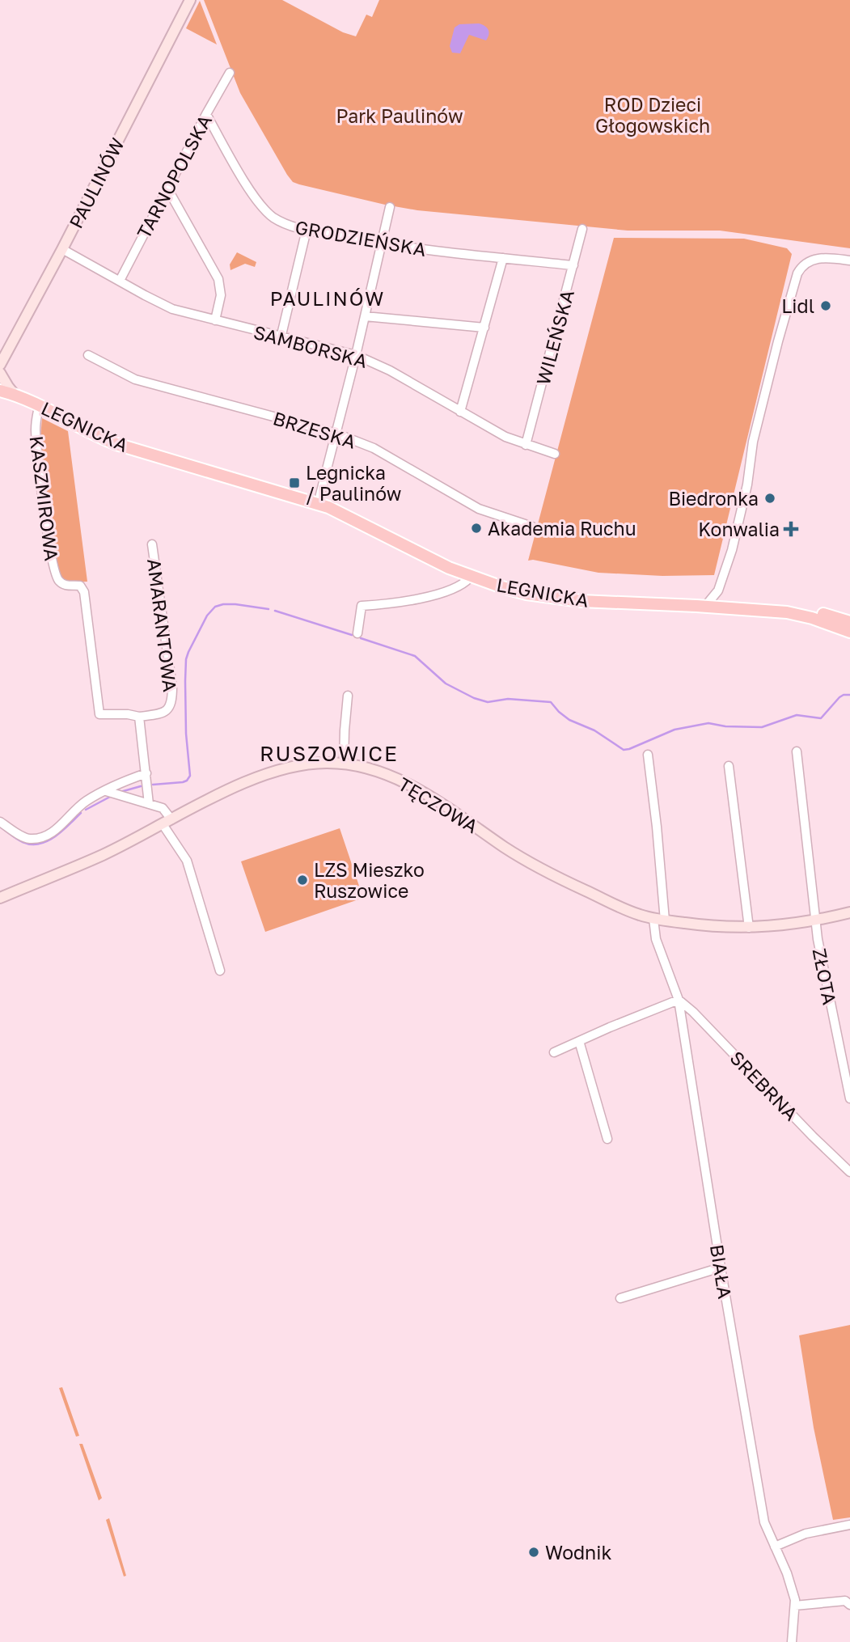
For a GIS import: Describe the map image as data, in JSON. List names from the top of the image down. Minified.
{"streets":{"main road":["LEGNICKA"],"street":["TARNOPOLSKA","PAULINÓW","GRODZIEŃSKA","WILEŃSKA","SAMBORSKA","BRZESKA","KASZMIROWA","AMARANTOWA","TĘCZOWA","ZŁOTA","SREBRNA","BIAŁA"]},"crossings":[["TARNOPOLSKA","GRODZIEŃSKA"],["TARNOPOLSKA","SAMBORSKA"],["PAULINÓW","SAMBORSKA"],["GRODZIEŃSKA","WILEŃSKA"],["WILEŃSKA","SAMBORSKA"],["LEGNICKA","KASZMIROWA"],["KASZMIROWA","AMARANTOWA"],["TĘCZOWA","ZŁOTA"],["TĘCZOWA","BIAŁA"],["SREBRNA","BIAŁA"]],"districts":["PAULINÓW","RUSZOWICE"],"parks":["ROD Dzieci Głogowskich","Park Paulinów"],"places":{"other":["Lidl","Biedronka","Akademia Ruchu","LZS Mieszko Ruszowice","Wodnik"],"transit":["Legnicka / Paulinów"],"health":["Konwalia"]}}
